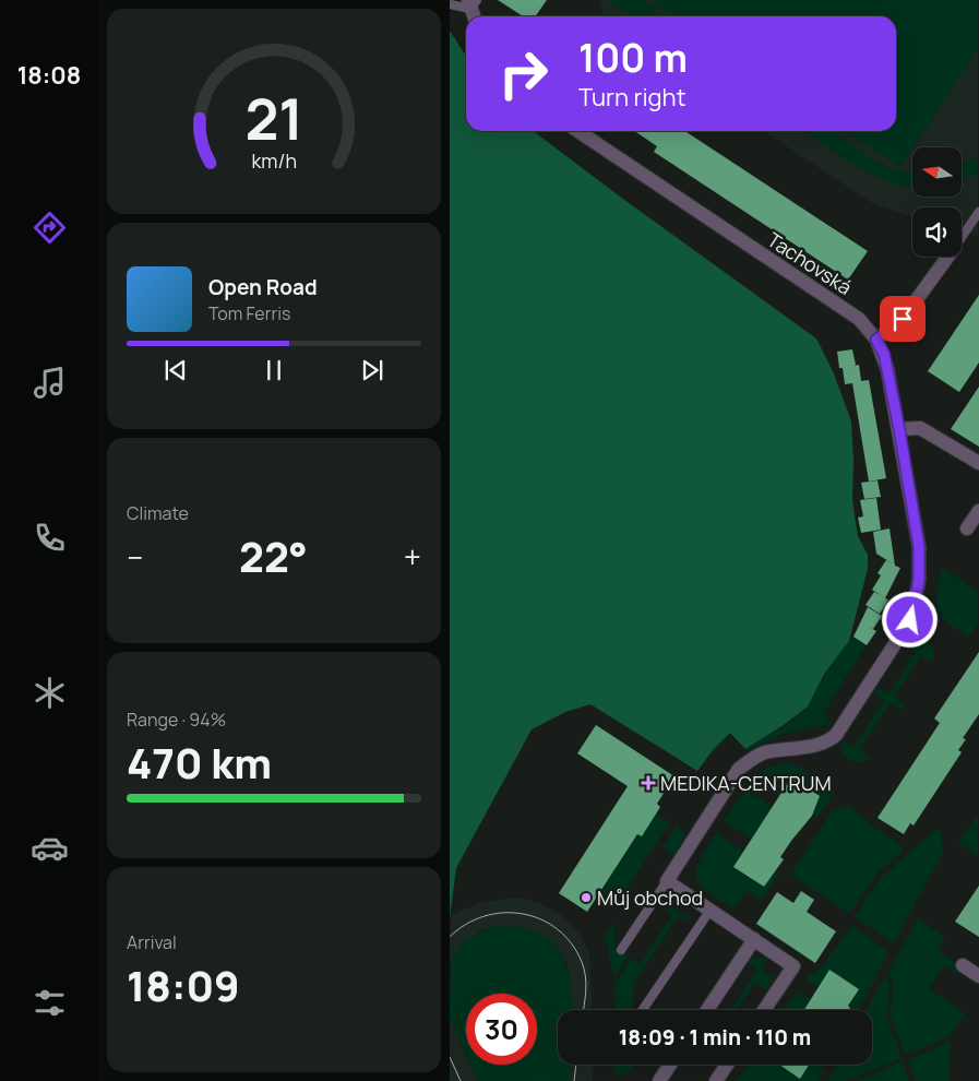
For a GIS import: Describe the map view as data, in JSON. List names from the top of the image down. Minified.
{"streets":{"street":["Tachovská"]},"places":{"health":["MEDIKA-CENTRUM"],"other":["Můj obchod"]},"north":"left","page":{"tabs":"18:08","turn":["100 m","Turn right"],"song":["Open Road","Tom Ferris"],"tile":["Climate",["Range · 94%","470 km"],["Arrival","18:09"]],"heat":["−","22°","+"],"limit":"30","trip":"18:09 · 1 min · 110 m","gauge":["21","km/h"]}}
